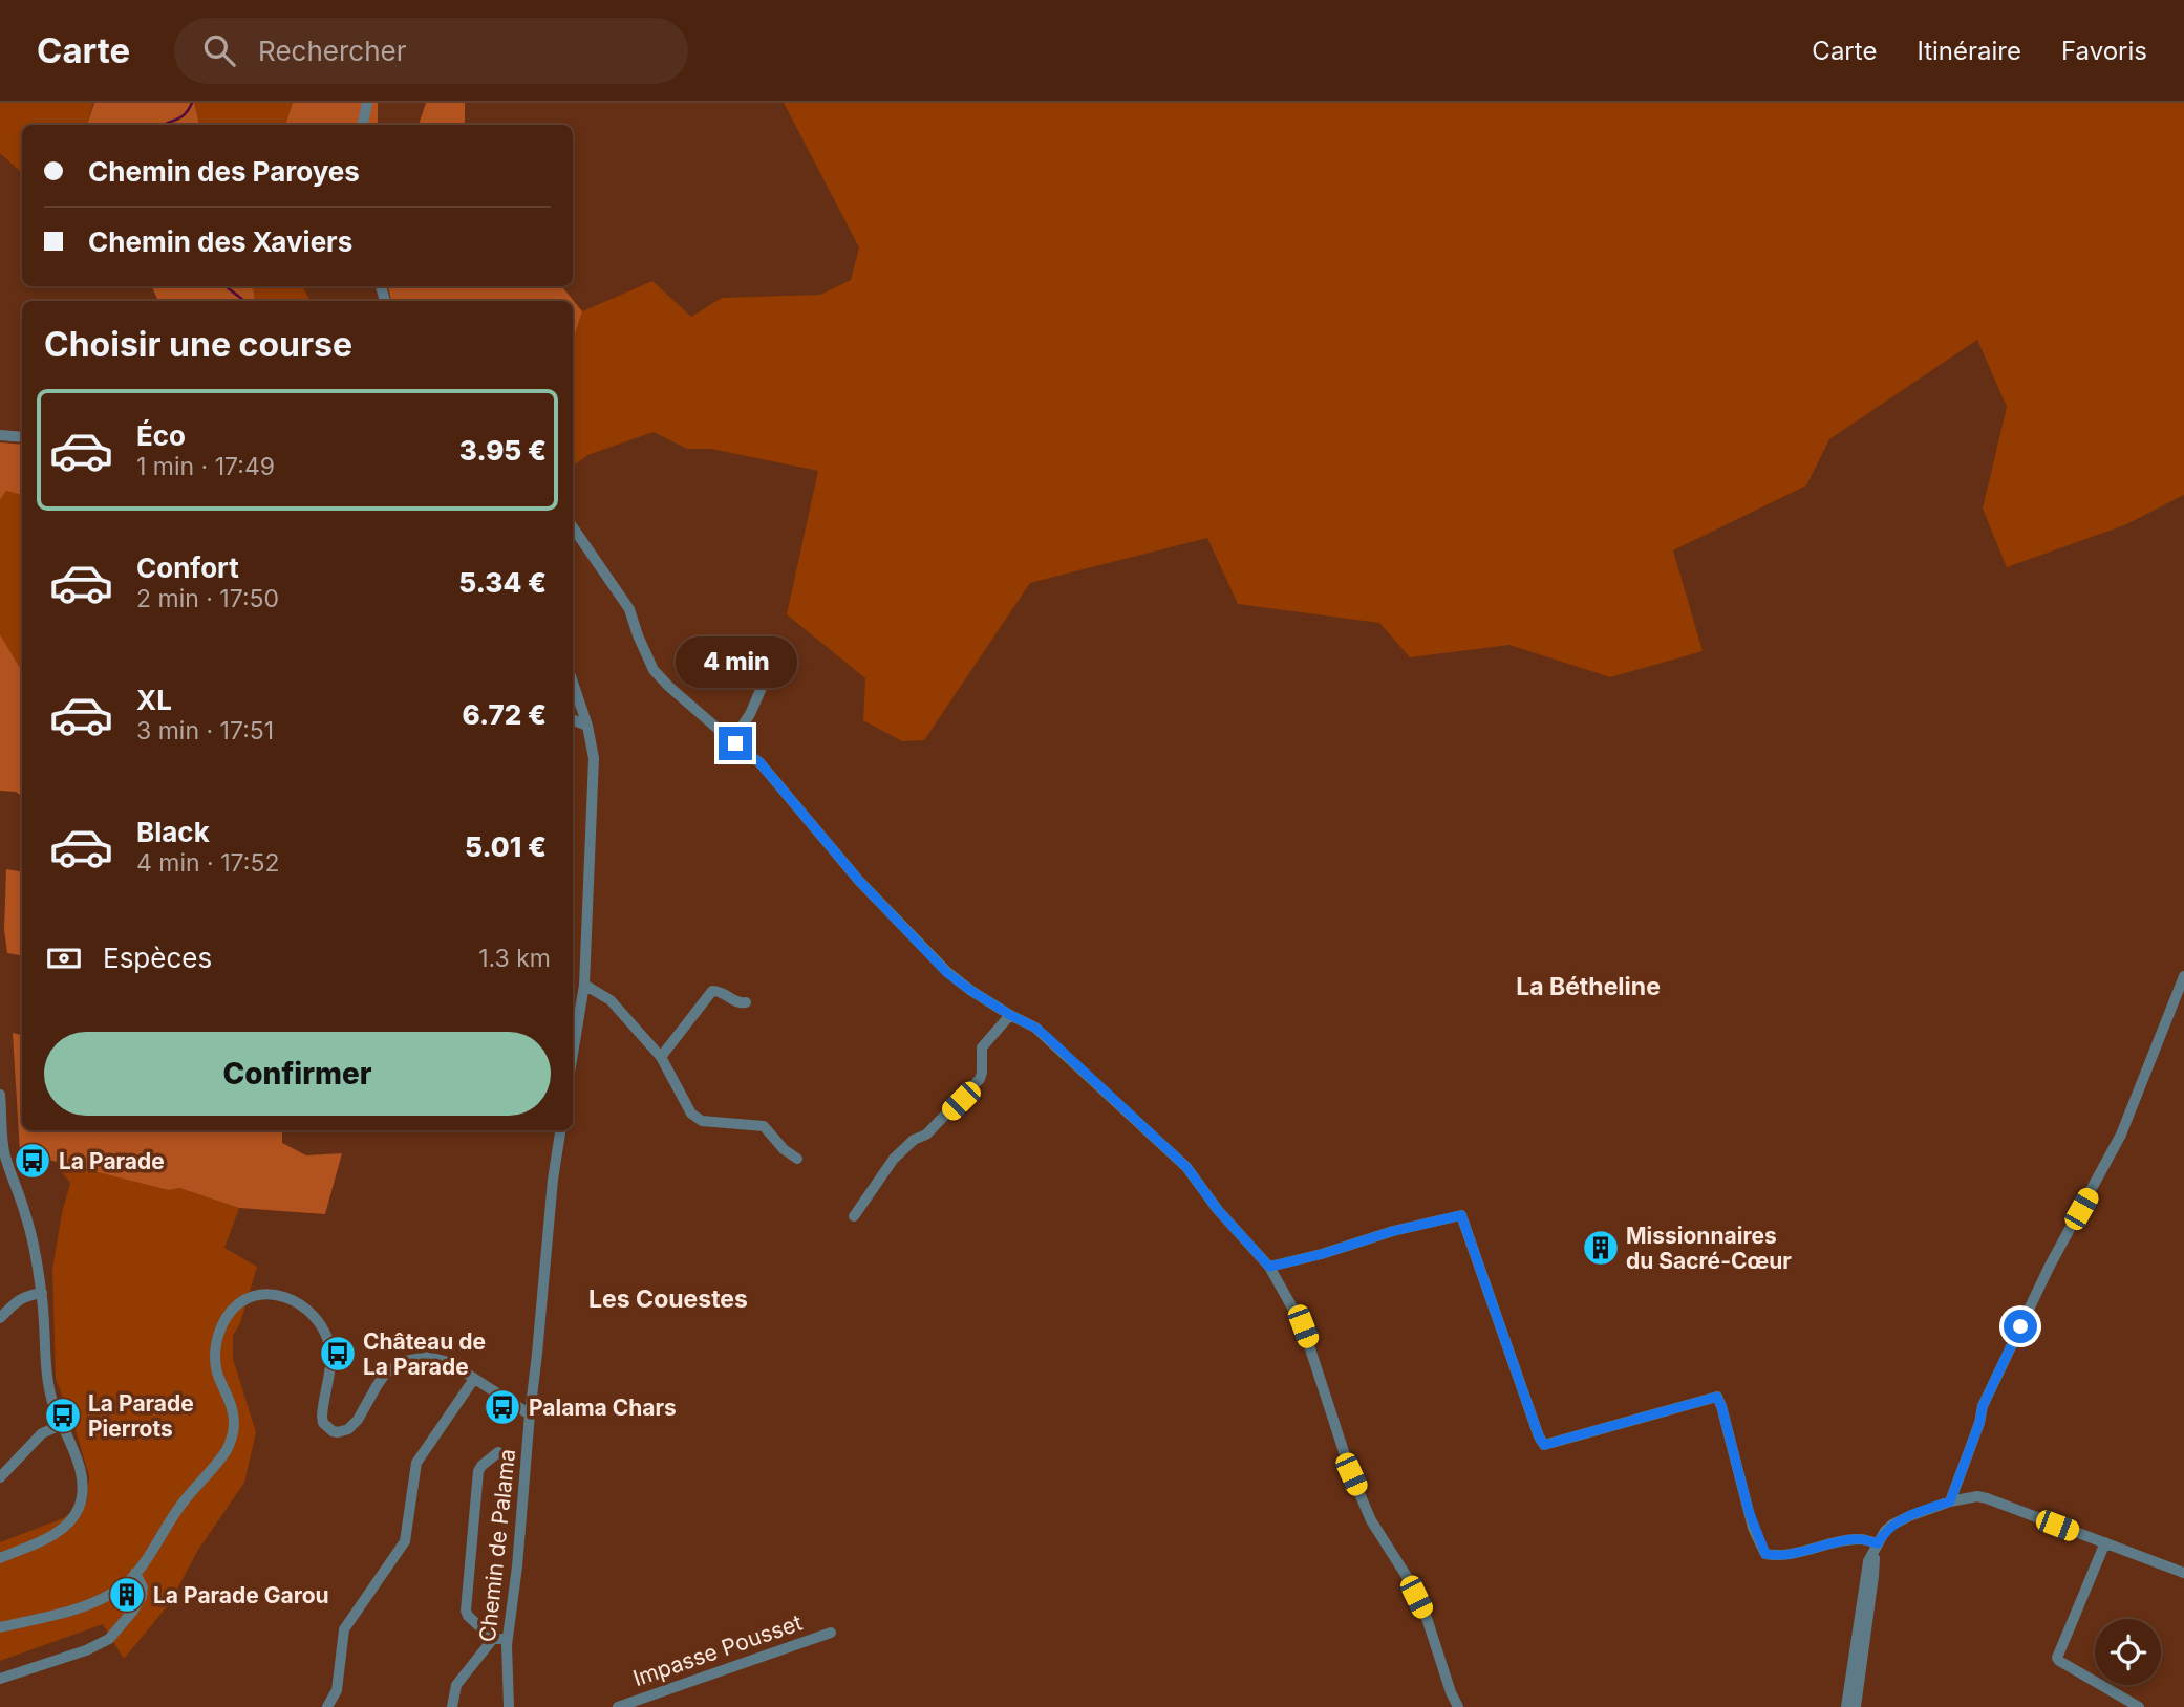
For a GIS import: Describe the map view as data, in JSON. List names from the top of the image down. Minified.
{"streets":{"street":["Chemin de Palama","Impasse Pousset"]},"districts":["La Bétheline","Les Couestes"],"places":{"bus stop":["La Parade","Château de La Parade","Palama Chars","La Parade Pierrots"],"building":["Missionnaires du Sacré-Cœur","La Parade Garou"]},"page":{"header":"Carte","search":"Rechercher","nav":["Carte","Itinéraire","Favoris"],"banner":["Chemin des Paroyes","Chemin des Xaviers"],"heading":"Choisir une course","list":[{"name":"Éco","note":"1 min · 17:49","value":"3.95 €"},{"name":"Confort","note":"2 min · 17:50","value":"5.34 €"},{"name":"XL","note":"3 min · 17:51","value":"6.72 €"},{"name":"Black","note":"4 min · 17:52","value":"5.01 €"}],"bubble":"4 min","pay":["Espèces","1.3 km"],"buttons":"Confirmer"}}
